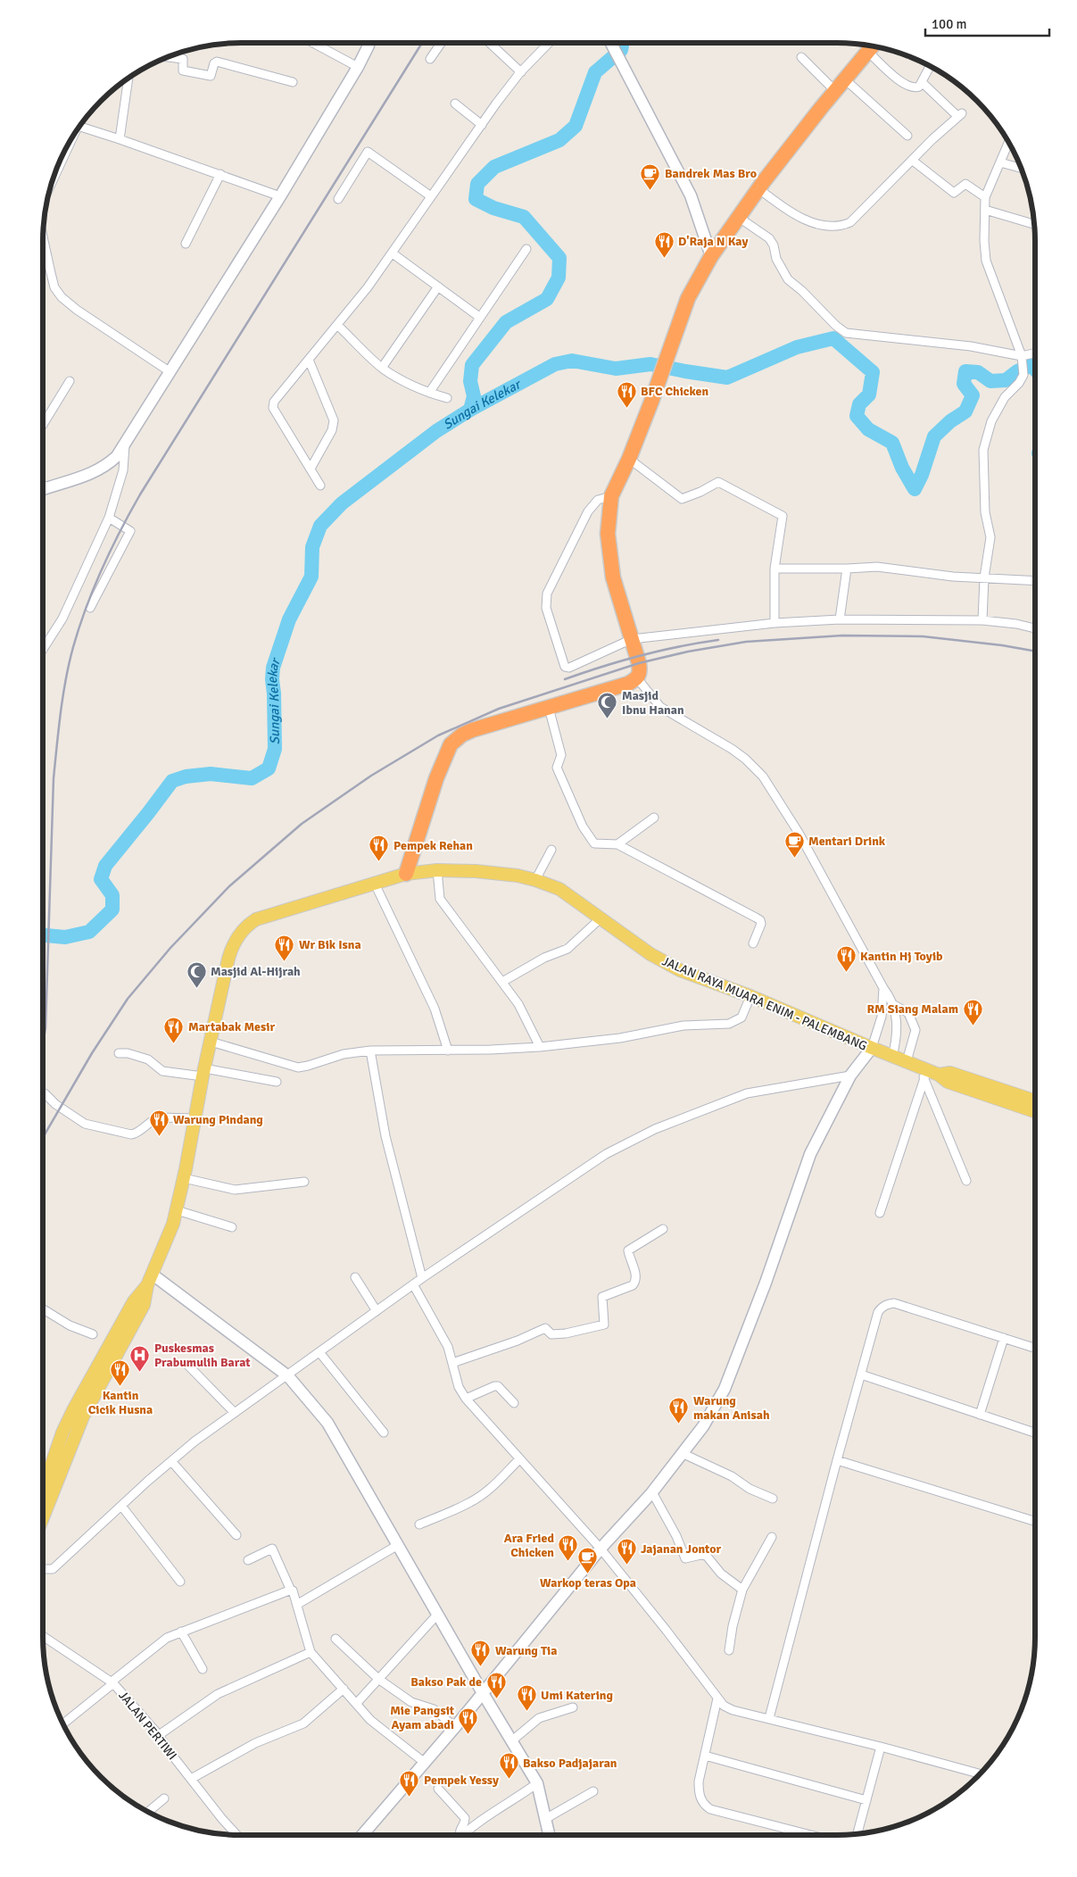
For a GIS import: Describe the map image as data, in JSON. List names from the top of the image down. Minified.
{"streets":{"main road":["JALAN RAYA MUARA ENIM - PALEMBANG"],"street":["JALAN PERTIWI"]},"water":["Sungai Kelekar"],"places":{"cafe":["Bandrek Mas Bro","Mentari Drink","Warkop teras Opa"],"restaurant":["D'Raja N Kay","BFC Chicken","Pempek Rehan","Wr Bik Isna","Kantin Hj Toyib","RM Siang Malam","Martabak Mesir","Warung Pindang","Kantin Cicik Husna","Warung makan Anisah","Ara Fried Chicken","Jajanan Jontor","Warung Tia","Bakso Pak de","Umi Katering","Mie Pangsit Ayam abadi","Bakso Padjajaran","Pempek Yessy"],"mosque":["Masjid Ibnu Hanan","Masjid Al-Hijrah"],"hospital":["Puskesmas Prabumulih Barat"]},"scale_bar":"100 m"}
